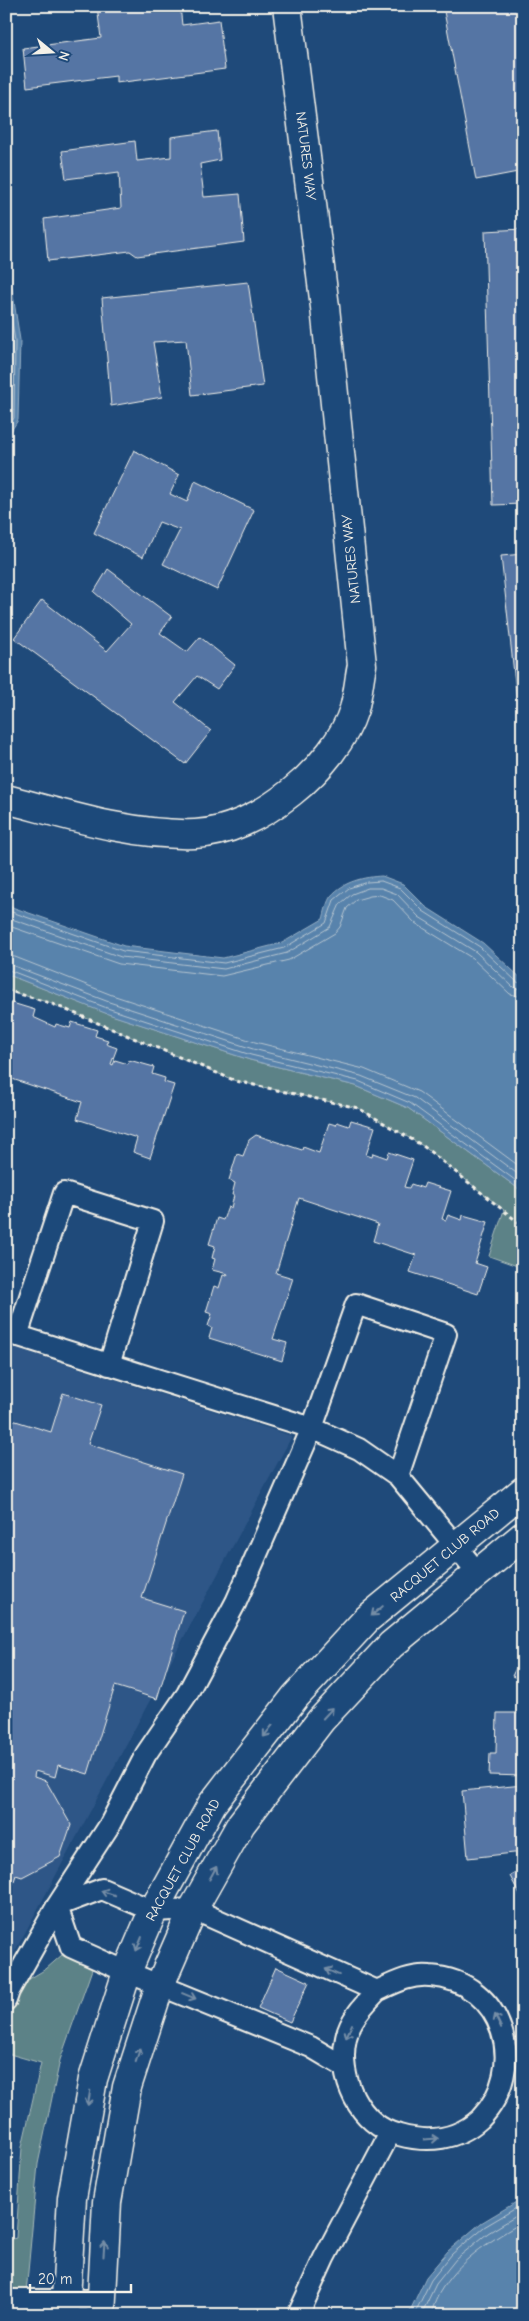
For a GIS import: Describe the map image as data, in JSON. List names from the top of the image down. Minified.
{"streets":{"street":["NATURES WAY","RACQUET CLUB ROAD"]},"scale_bar":"20 m","north":"right"}
